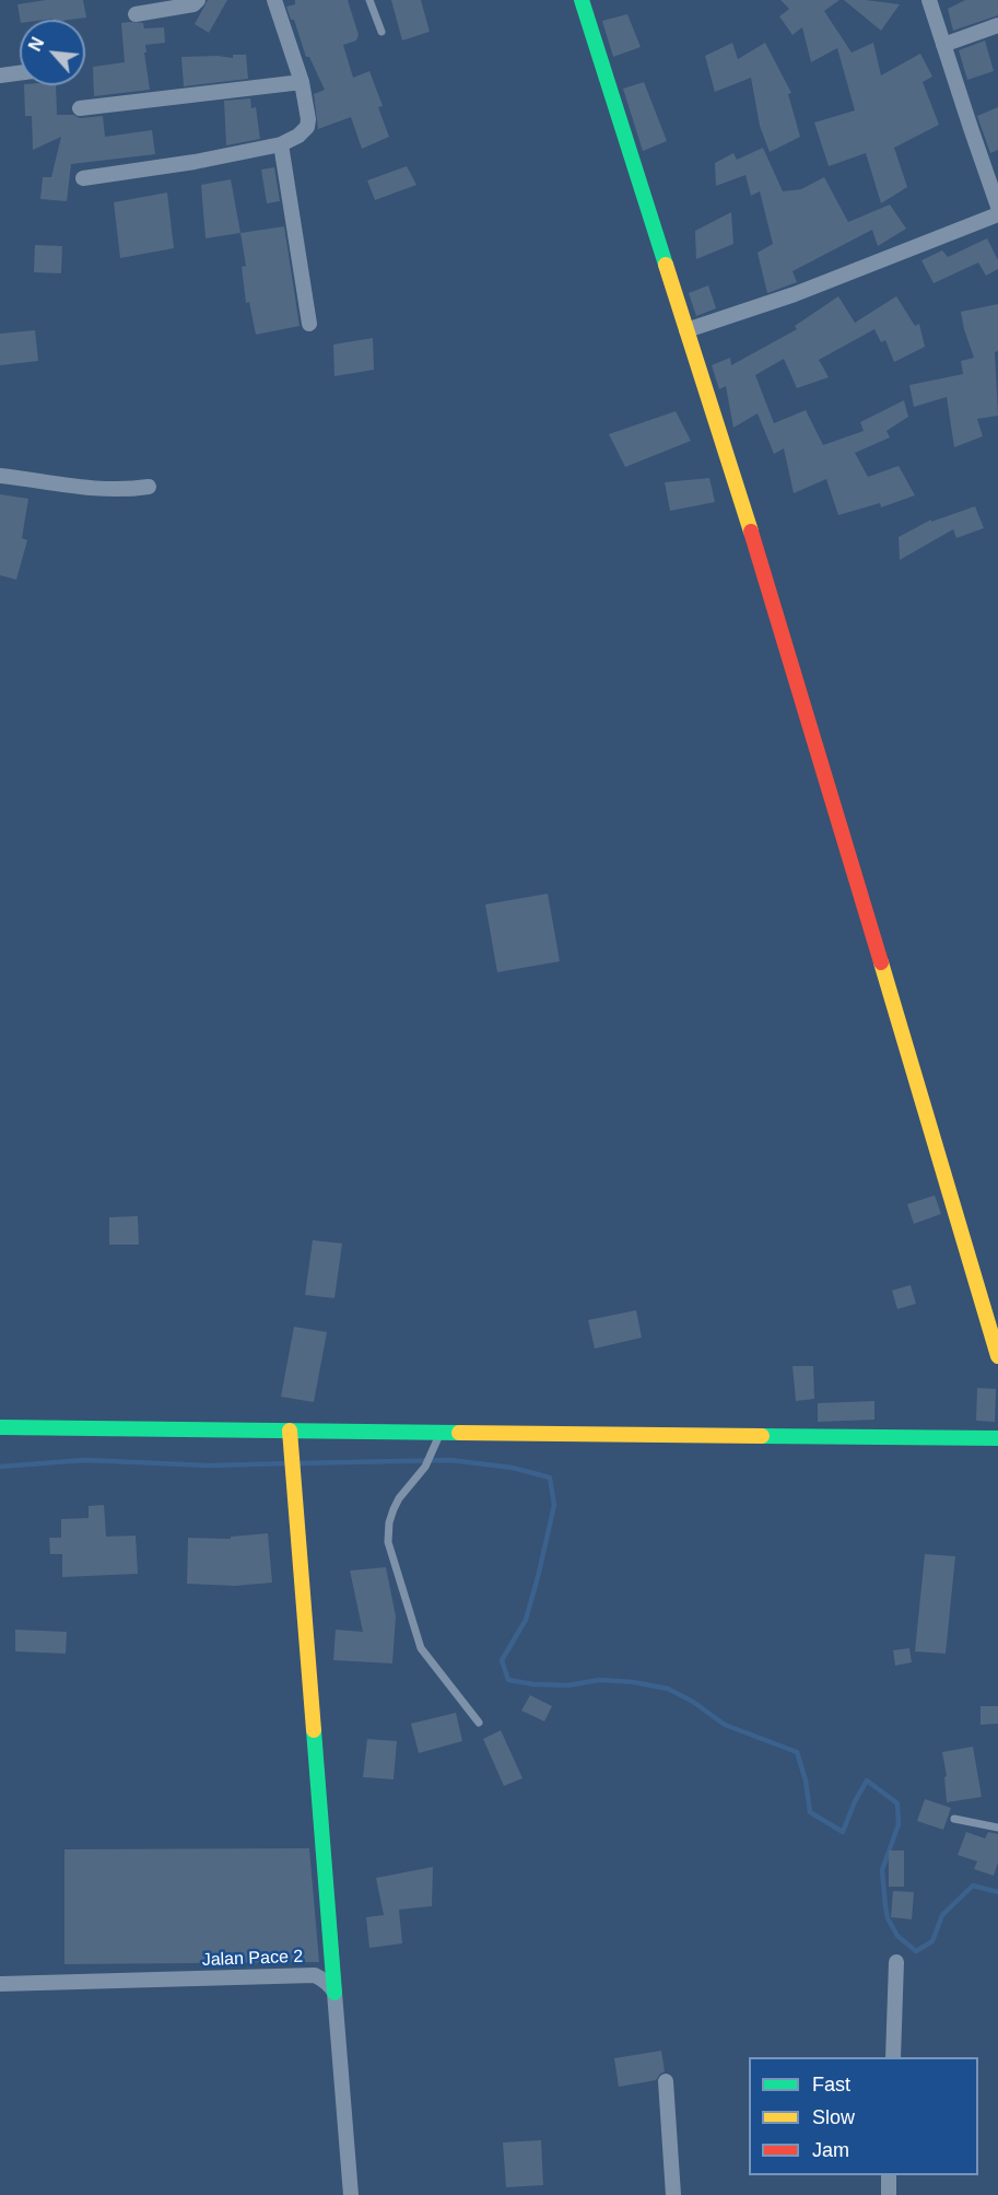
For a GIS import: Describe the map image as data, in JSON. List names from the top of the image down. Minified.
{"streets":{"street":["Jalan Pace 2"]},"legend":["Fast","Slow","Jam"],"north":"top left"}
